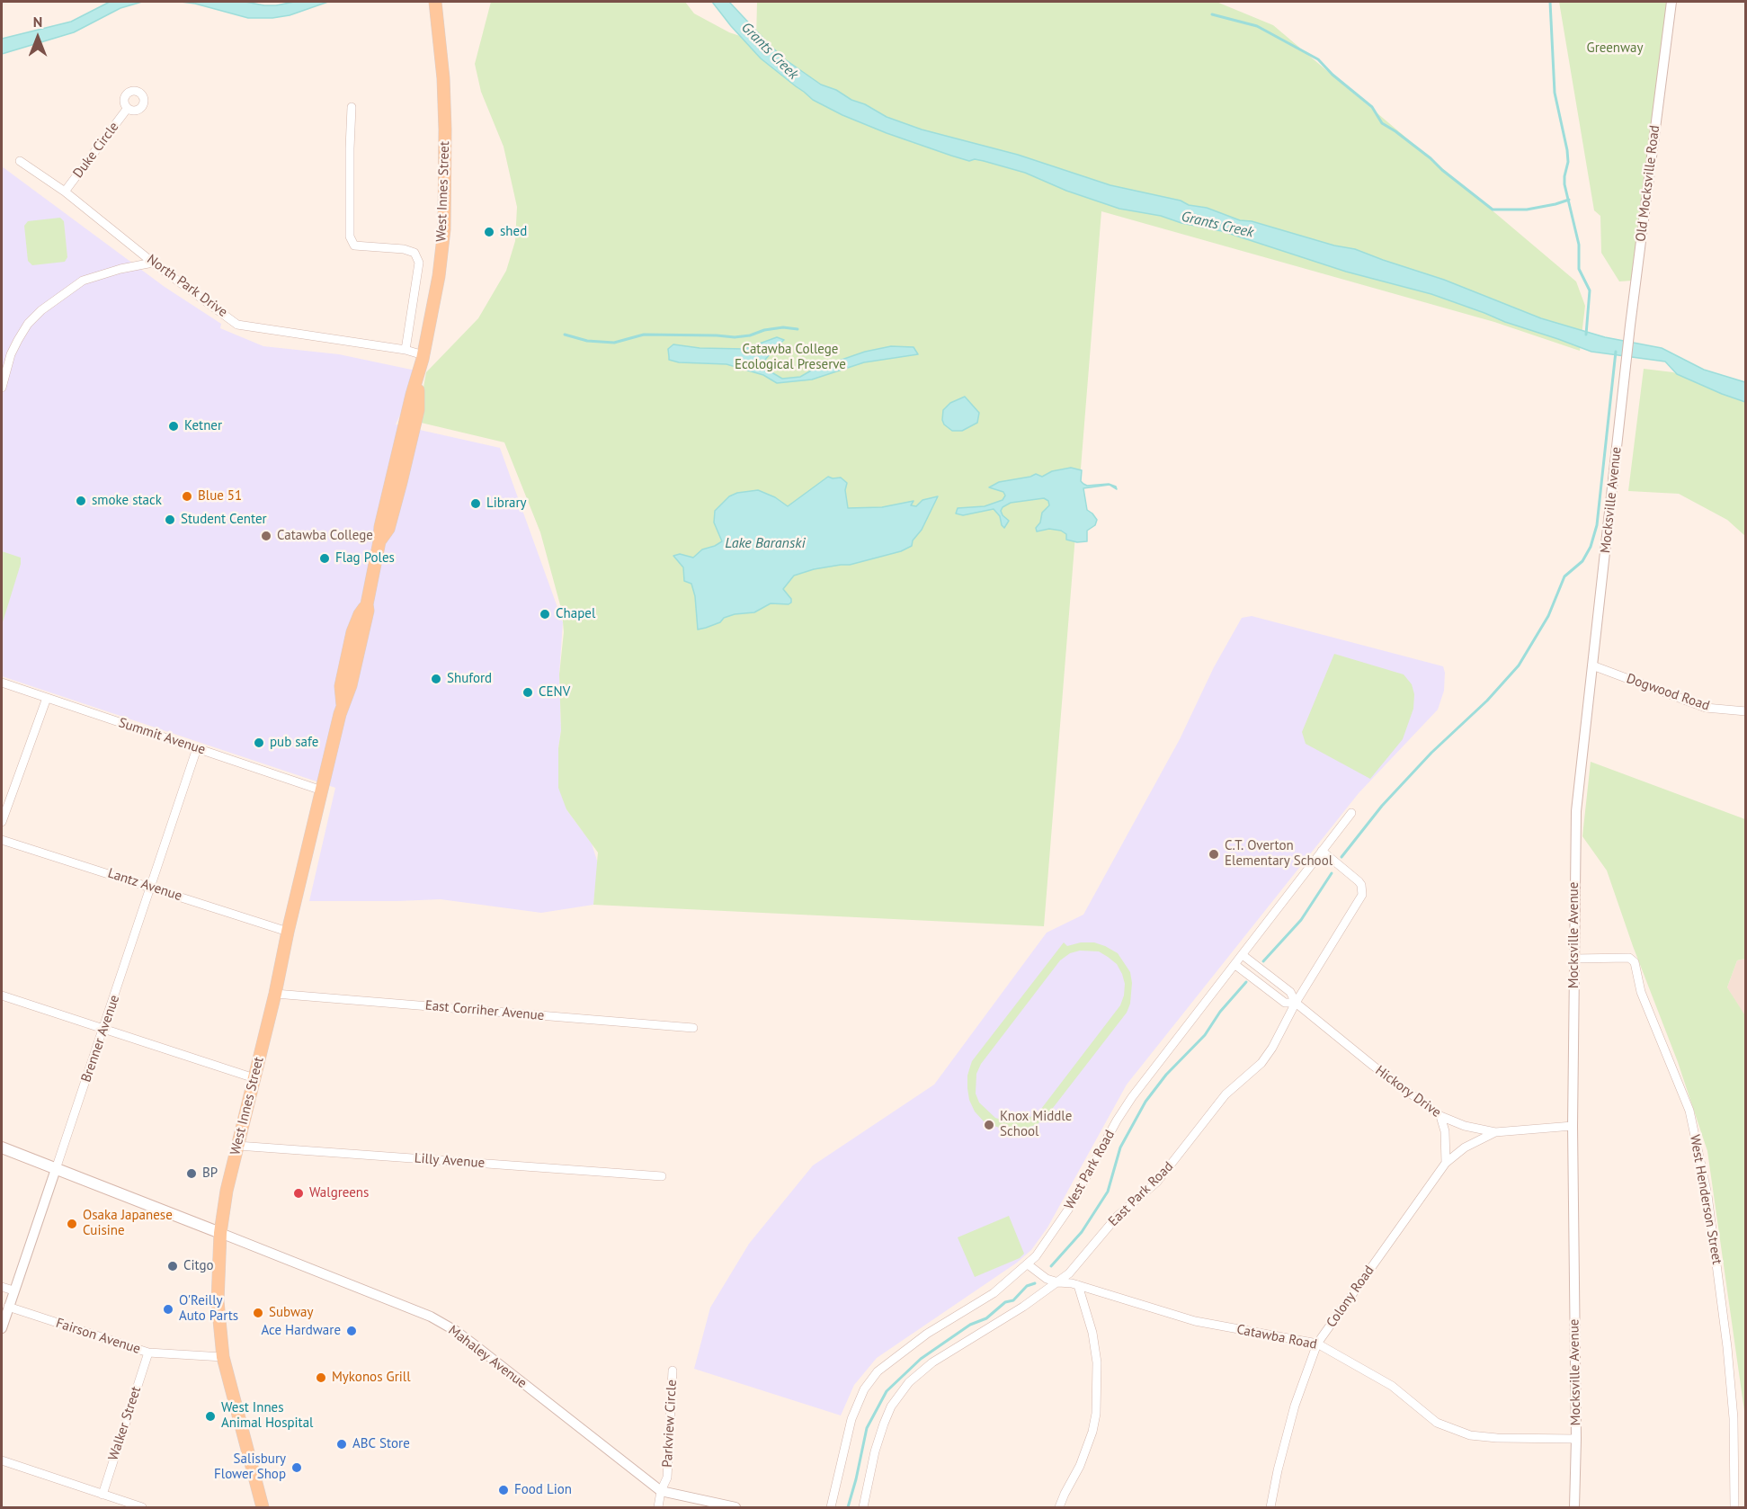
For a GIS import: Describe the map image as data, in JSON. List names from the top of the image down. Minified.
{"streets":{"main road":["West Innes Street"],"street":["Duke Circle","Old Mocksville Road","North Park Drive","Mocksville Avenue","Dogwood Road","Summit Avenue","Lantz Avenue","East Corriher Avenue","Brenner Avenue","Hickory Drive","Lilly Avenue","West Park Road","East Park Road","West Henderson Street","Colony Road","Fairson Avenue","Catawba Road","Mahaley Avenue","Walker Street","Parkview Circle"]},"crossings":[["Duke Circle","North Park Drive"],["Old Mocksville Road","Mocksville Avenue"],["West Innes Street","North Park Drive"],["West Innes Street","Summit Avenue"],["West Innes Street","Lantz Avenue"],["West Innes Street","East Corriher Avenue"],["West Innes Street","Lilly Avenue"],["West Innes Street","Fairson Avenue"],["West Innes Street","Mahaley Avenue"],["Mocksville Avenue","Dogwood Road"],["Mocksville Avenue","Hickory Drive"],["Mocksville Avenue","West Henderson Street"],["Mocksville Avenue","Catawba Road"],["Summit Avenue","Brenner Avenue"],["Lantz Avenue","Brenner Avenue"],["Brenner Avenue","Fairson Avenue"],["Hickory Drive","West Park Road"],["Hickory Drive","East Park Road"],["Hickory Drive","Colony Road"],["West Park Road","East Park Road"],["West Park Road","Catawba Road"],["East Park Road","Catawba Road"],["Colony Road","Catawba Road"],["Fairson Avenue","Walker Street"],["Mahaley Avenue","Parkview Circle"]],"water":["Grants Creek","Lake Baranski"],"parks":["Greenway","Catawba College Ecological Preserve"],"places":["shed","Ketner","Blue 51","smoke stack","Library","Student Center","Catawba College","Flag Poles","Chapel","Shuford","CENV","pub safe","C.T. Overton Elementary School","Knox Middle School","BP","Walgreens","Osaka Japanese Cuisine","Citgo","O'Reilly Auto Parts","Subway","Ace Hardware","Mykonos Grill","West Innes Animal Hospital","ABC Store","Salisbury Flower Shop","Food Lion"],"north":"top"}
